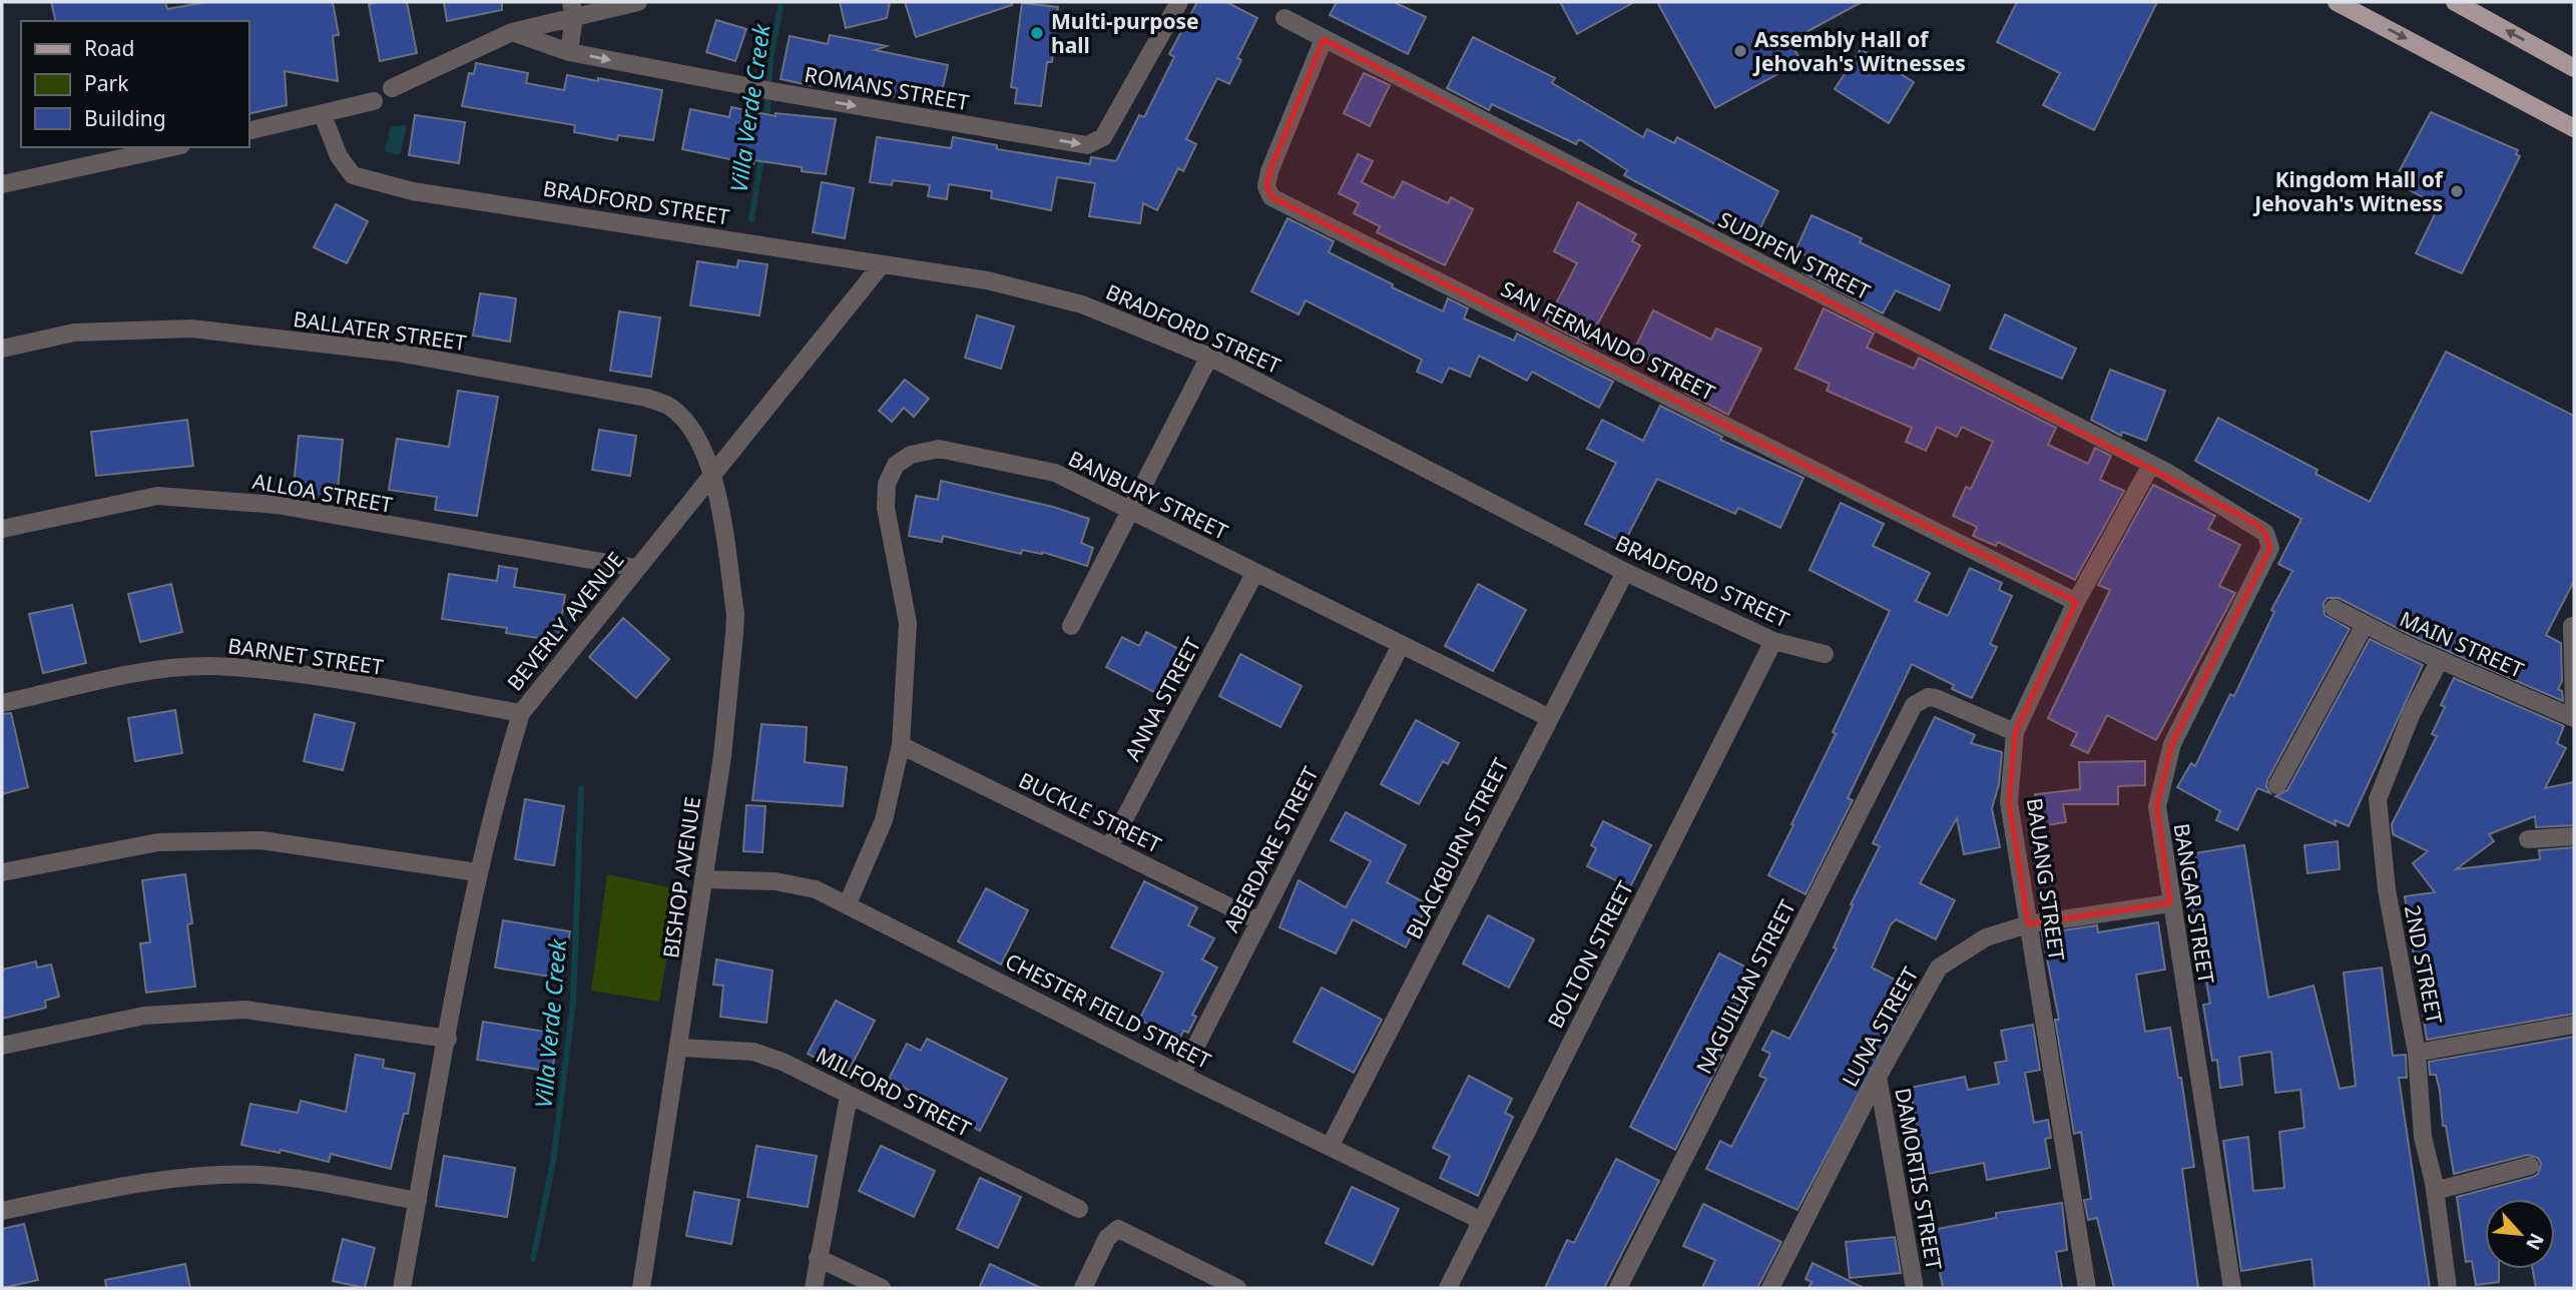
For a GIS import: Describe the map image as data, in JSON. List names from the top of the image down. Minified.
{"streets":{"street":["ROMANS STREET","BRADFORD STREET","SUDIPEN STREET","BALLATER STREET","SAN FERNANDO STREET","ALLOA STREET","BANBURY STREET","BEVERLY AVENUE","MAIN STREET","BARNET STREET","ANNA STREET","BUCKLE STREET","BLACKBURN STREET","ABERDARE STREET","BISHOP AVENUE","BAUANG STREET","BANGAR STREET","BOLTON STREET","2ND STREET","NAGUILIAN STREET","CHESTER FIELD STREET","LUNA STREET","MILFORD STREET","DAMORTIS STREET"]},"crossings":[["BRADFORD STREET","BEVERLY AVENUE"],["BRADFORD STREET","BLACKBURN STREET"],["BRADFORD STREET","BOLTON STREET"],["SUDIPEN STREET","SAN FERNANDO STREET"],["SUDIPEN STREET","BAUANG STREET"],["SUDIPEN STREET","BANGAR STREET"],["BALLATER STREET","BEVERLY AVENUE"],["BALLATER STREET","BISHOP AVENUE"],["SAN FERNANDO STREET","BAUANG STREET"],["ALLOA STREET","BEVERLY AVENUE"],["BANBURY STREET","ANNA STREET"],["BANBURY STREET","BUCKLE STREET"],["BANBURY STREET","BLACKBURN STREET"],["BANBURY STREET","ABERDARE STREET"],["BANBURY STREET","CHESTER FIELD STREET"],["BEVERLY AVENUE","BARNET STREET"],["BEVERLY AVENUE","BISHOP AVENUE"],["MAIN STREET","2ND STREET"],["ANNA STREET","BUCKLE STREET"],["BUCKLE STREET","ABERDARE STREET"],["BLACKBURN STREET","CHESTER FIELD STREET"],["ABERDARE STREET","CHESTER FIELD STREET"],["BISHOP AVENUE","CHESTER FIELD STREET"],["BISHOP AVENUE","MILFORD STREET"],["BAUANG STREET","NAGUILIAN STREET"],["BAUANG STREET","LUNA STREET"],["BANGAR STREET","LUNA STREET"],["BOLTON STREET","CHESTER FIELD STREET"],["LUNA STREET","DAMORTIS STREET"]],"one_way":["ROMANS STREET"],"water":["Villa Verde Creek"],"places":["Multi-purpose hall","Assembly Hall of Jehovah's Witnesses","Kingdom Hall of Jehovah's Witness"],"legend":["Road","Park","Building"],"north":"bottom right"}
